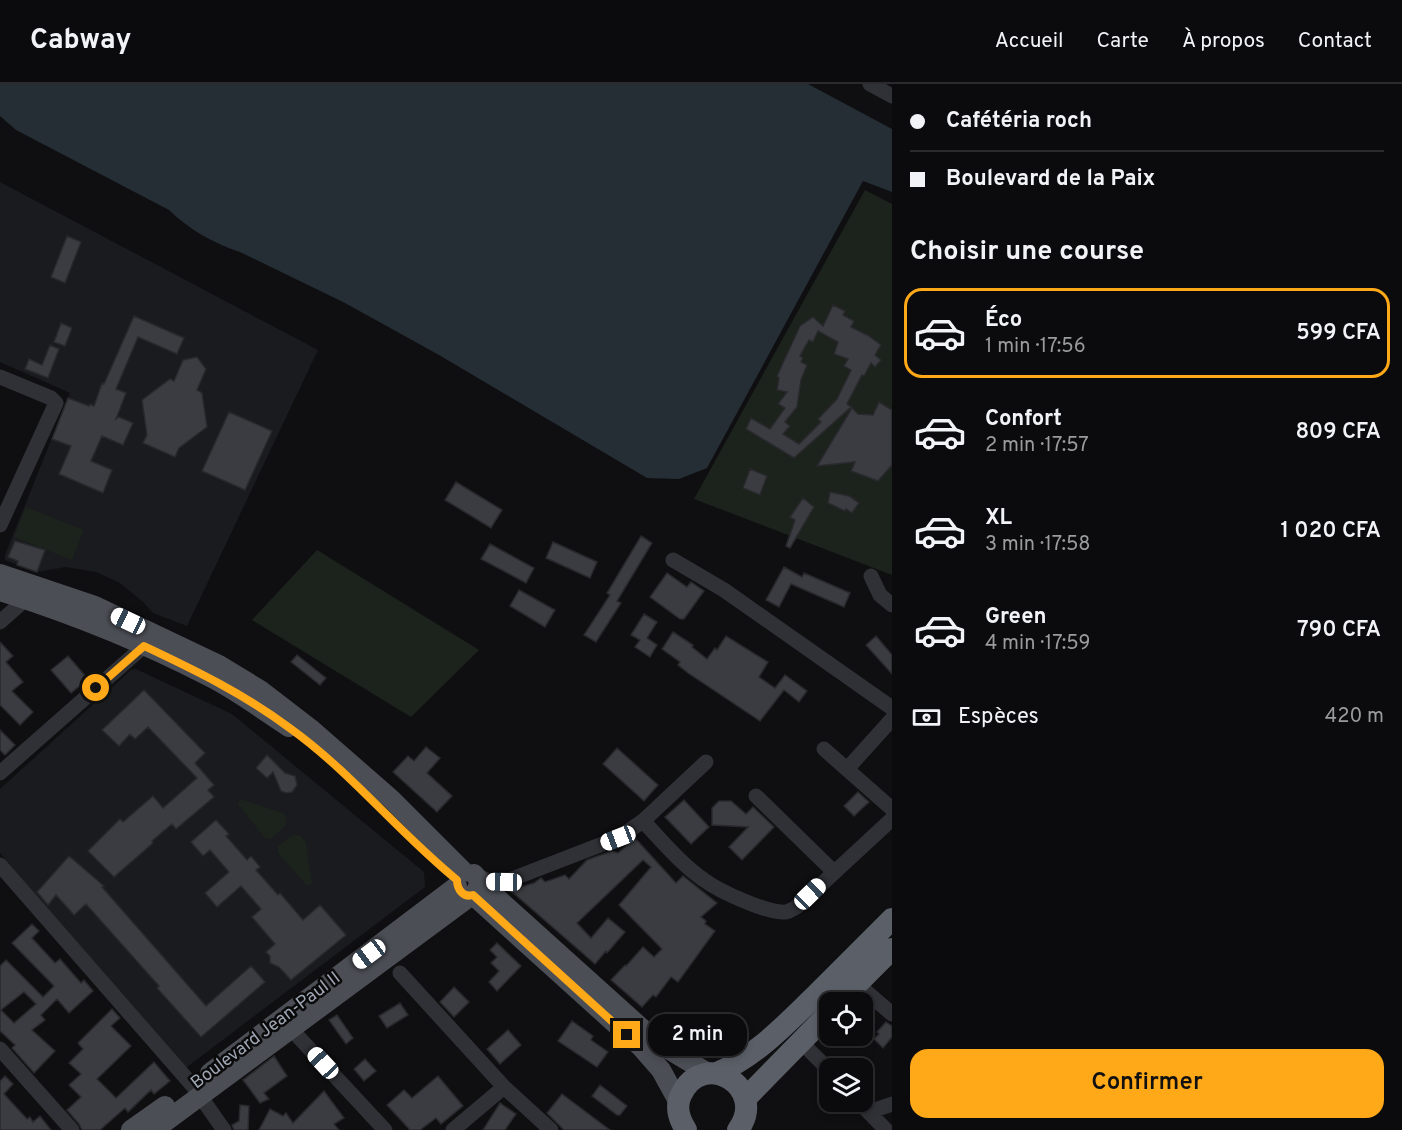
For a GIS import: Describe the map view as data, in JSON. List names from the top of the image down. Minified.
{"streets":{"main road":["Boulevard Jean-Paul II"]},"page":{"header":"Cabway","nav":["Accueil","Carte","À propos","Contact"],"banner":["Cafétéria roch","Boulevard de la Paix"],"heading":"Choisir une course","list":[{"name":"Éco","note":"1 min · 17:56","value":"599 CFA"},{"name":"Confort","note":"2 min · 17:57","value":"809 CFA"},{"name":"XL","note":"3 min · 17:58","value":"1 020 CFA"},{"name":"Green","note":"4 min · 17:59","value":"790 CFA"}],"pay":["Espèces","420 m"],"bubble":"2 min","buttons":"Confirmer"}}
